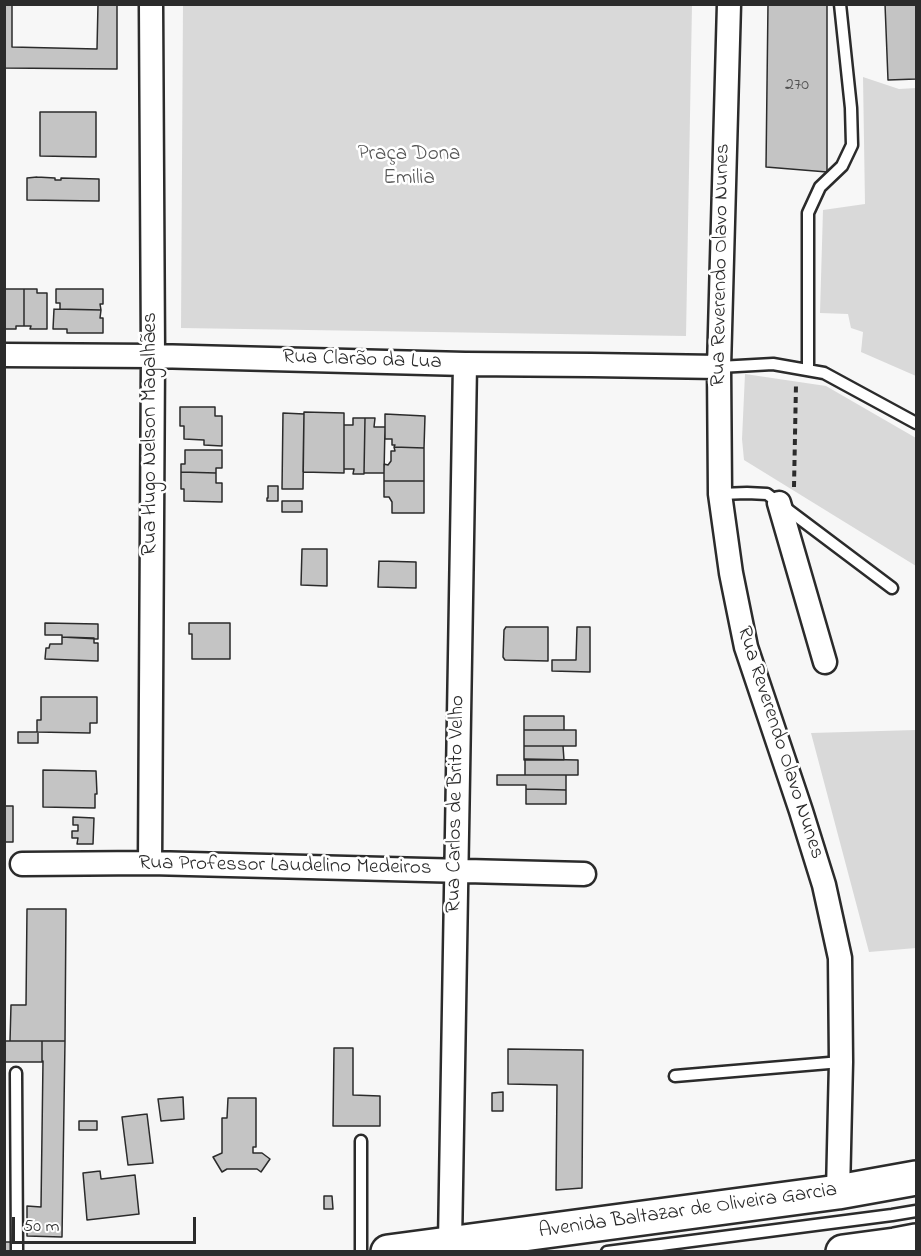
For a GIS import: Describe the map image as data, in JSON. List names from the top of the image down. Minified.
{"streets":{"main road":["Avenida Baltazar de Oliveira Garcia"],"street":["Rua Reverendo Olavo Nunes","Rua Clarão da Lua","Rua Hugo Nelson Magalhães","Rua Carlos de Brito Velho","Rua Professor Laudelino Medeiros"]},"crossings":[["Rua Reverendo Olavo Nunes","Rua Clarão da Lua"],["Rua Reverendo Olavo Nunes","Avenida Baltazar de Oliveira Garcia"],["Rua Clarão da Lua","Rua Hugo Nelson Magalhães"],["Rua Clarão da Lua","Rua Carlos de Brito Velho"],["Rua Hugo Nelson Magalhães","Rua Professor Laudelino Medeiros"],["Rua Carlos de Brito Velho","Rua Professor Laudelino Medeiros"],["Rua Carlos de Brito Velho","Avenida Baltazar de Oliveira Garcia"]],"parks":["Praça Dona Emilia"],"house_numbers":["270"],"scale_bar":"50 m"}
